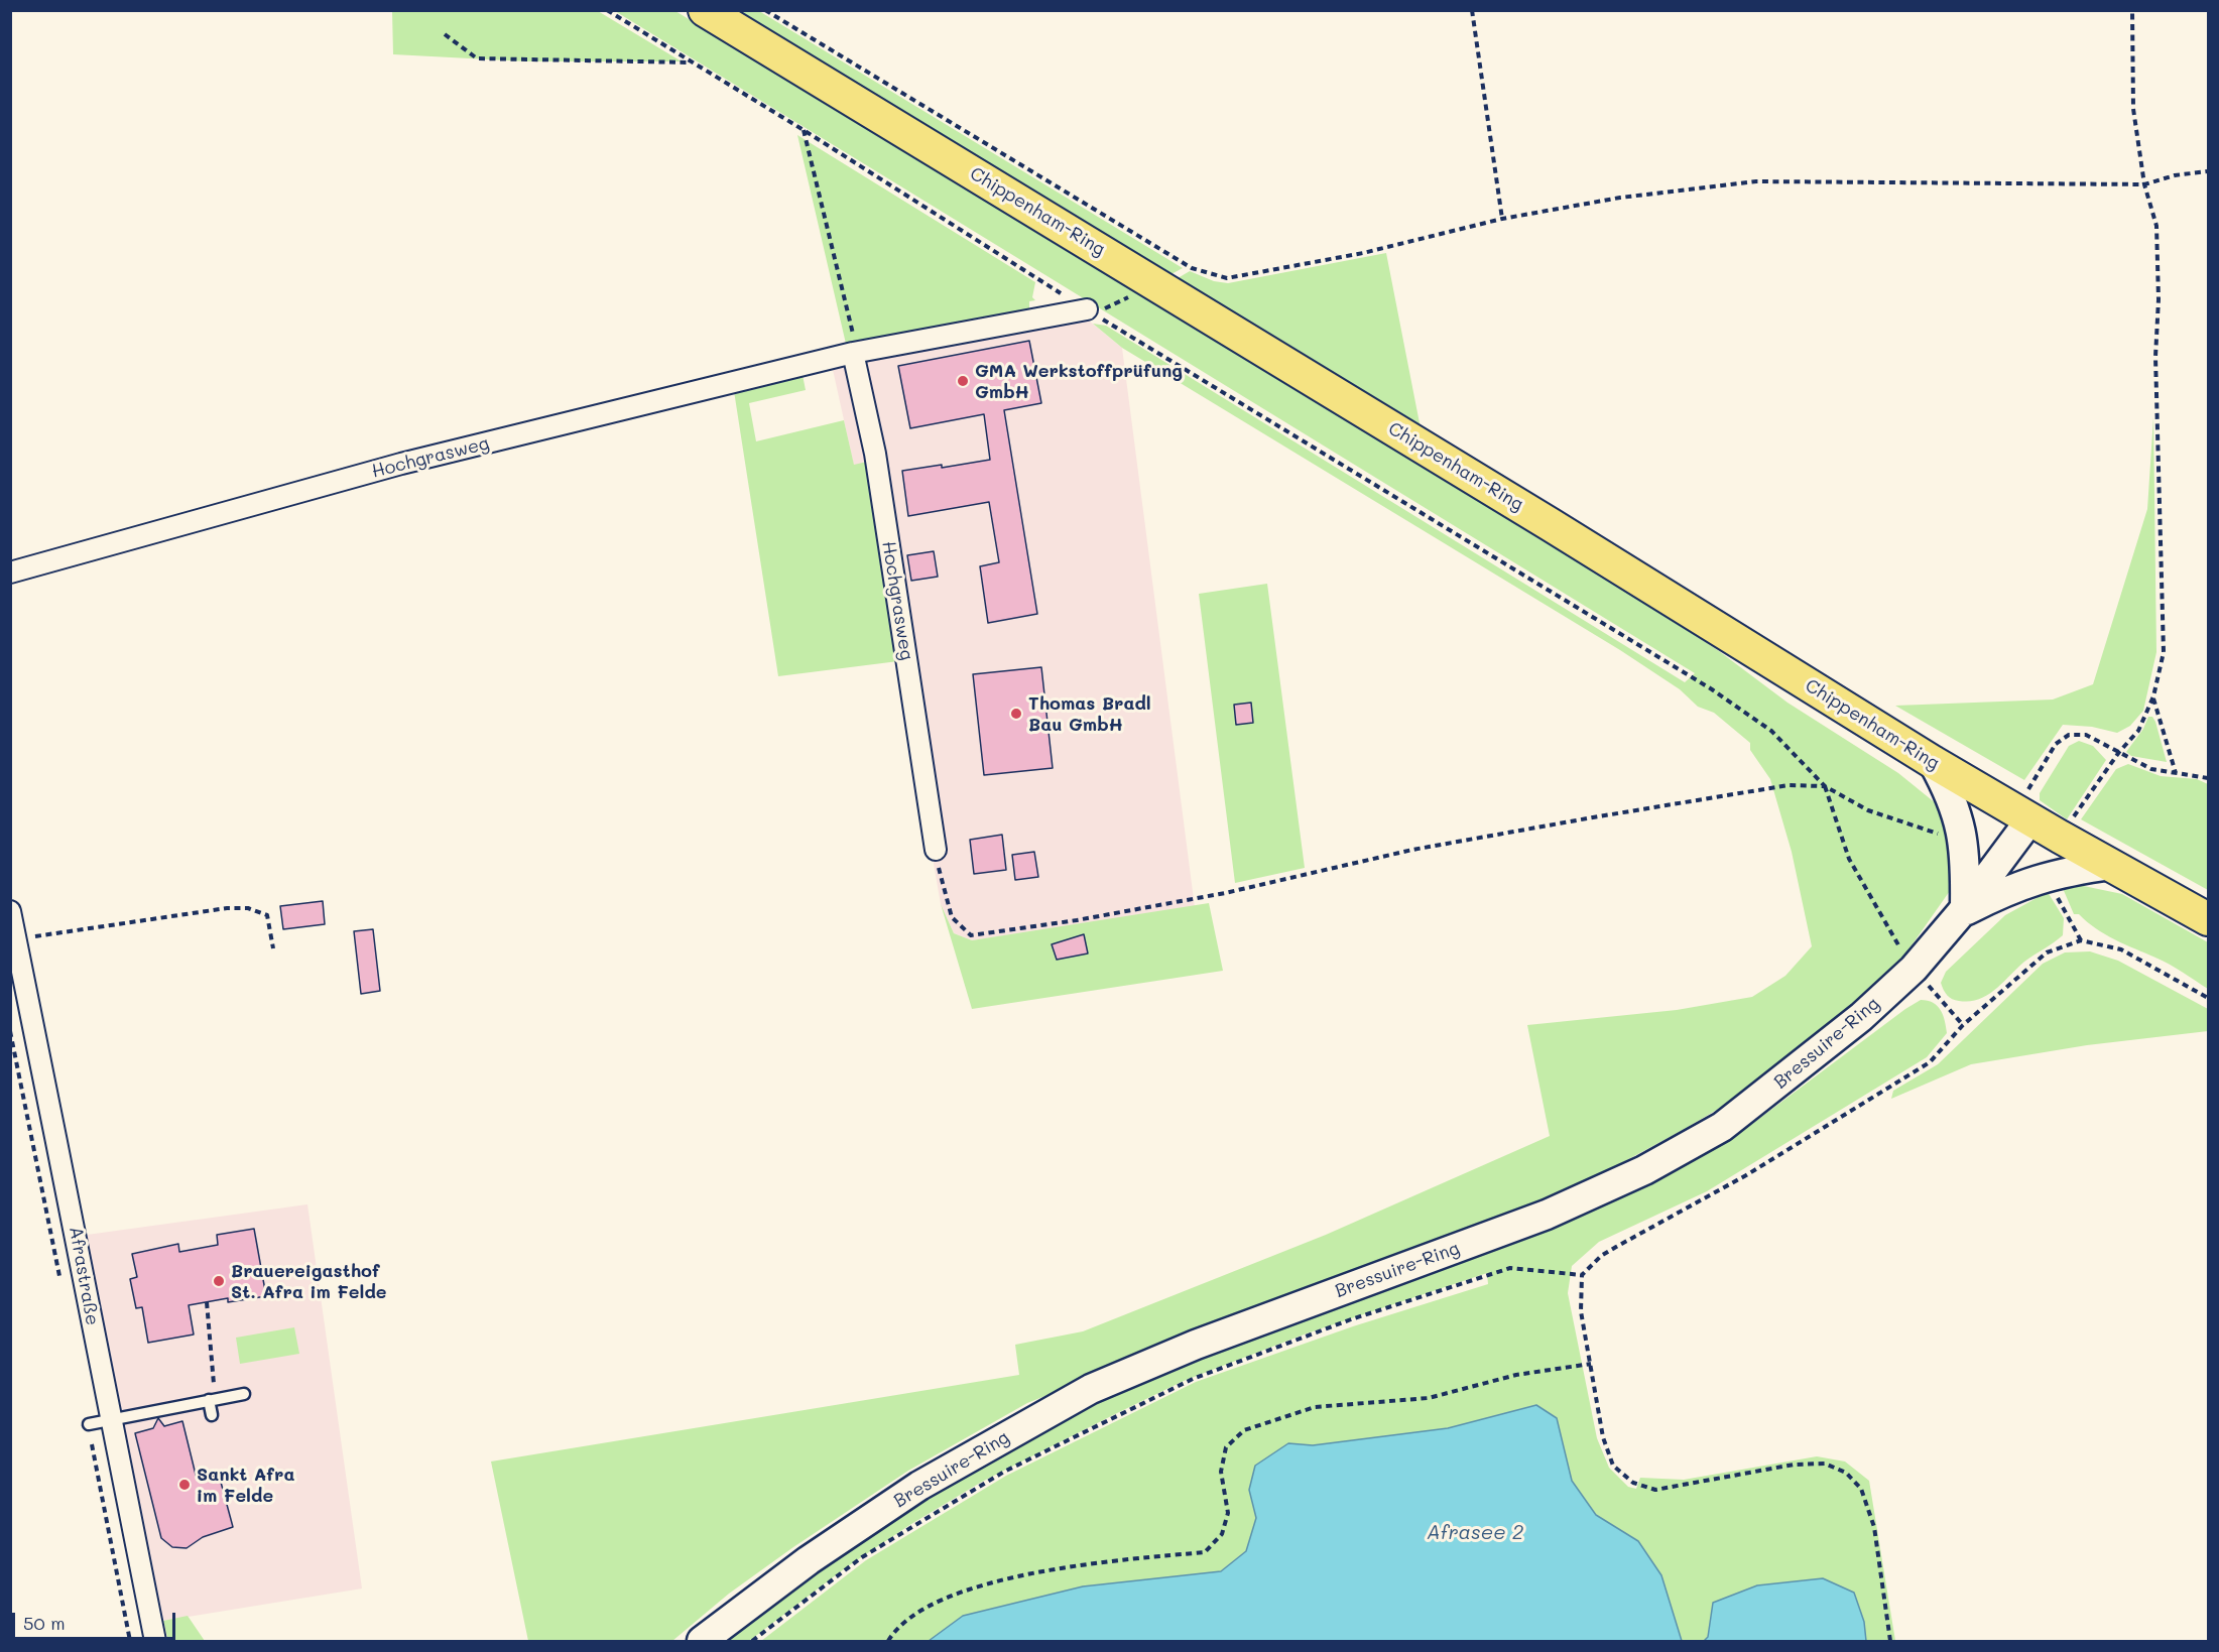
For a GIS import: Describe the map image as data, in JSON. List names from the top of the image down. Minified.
{"streets":{"main road":["Chippenham-Ring","Bressuire-Ring"],"street":["Hochgrasweg","Afrastraße"]},"crossings":[["Chippenham-Ring","Bressuire-Ring"]],"water":["Afrasee 2"],"places":["GMA Werkstoffprüfung GmbH","Thomas Bradl Bau GmbH","Brauereigasthof St. Afra im Felde","Sankt Afra im Felde"],"scale_bar":"50 m"}
